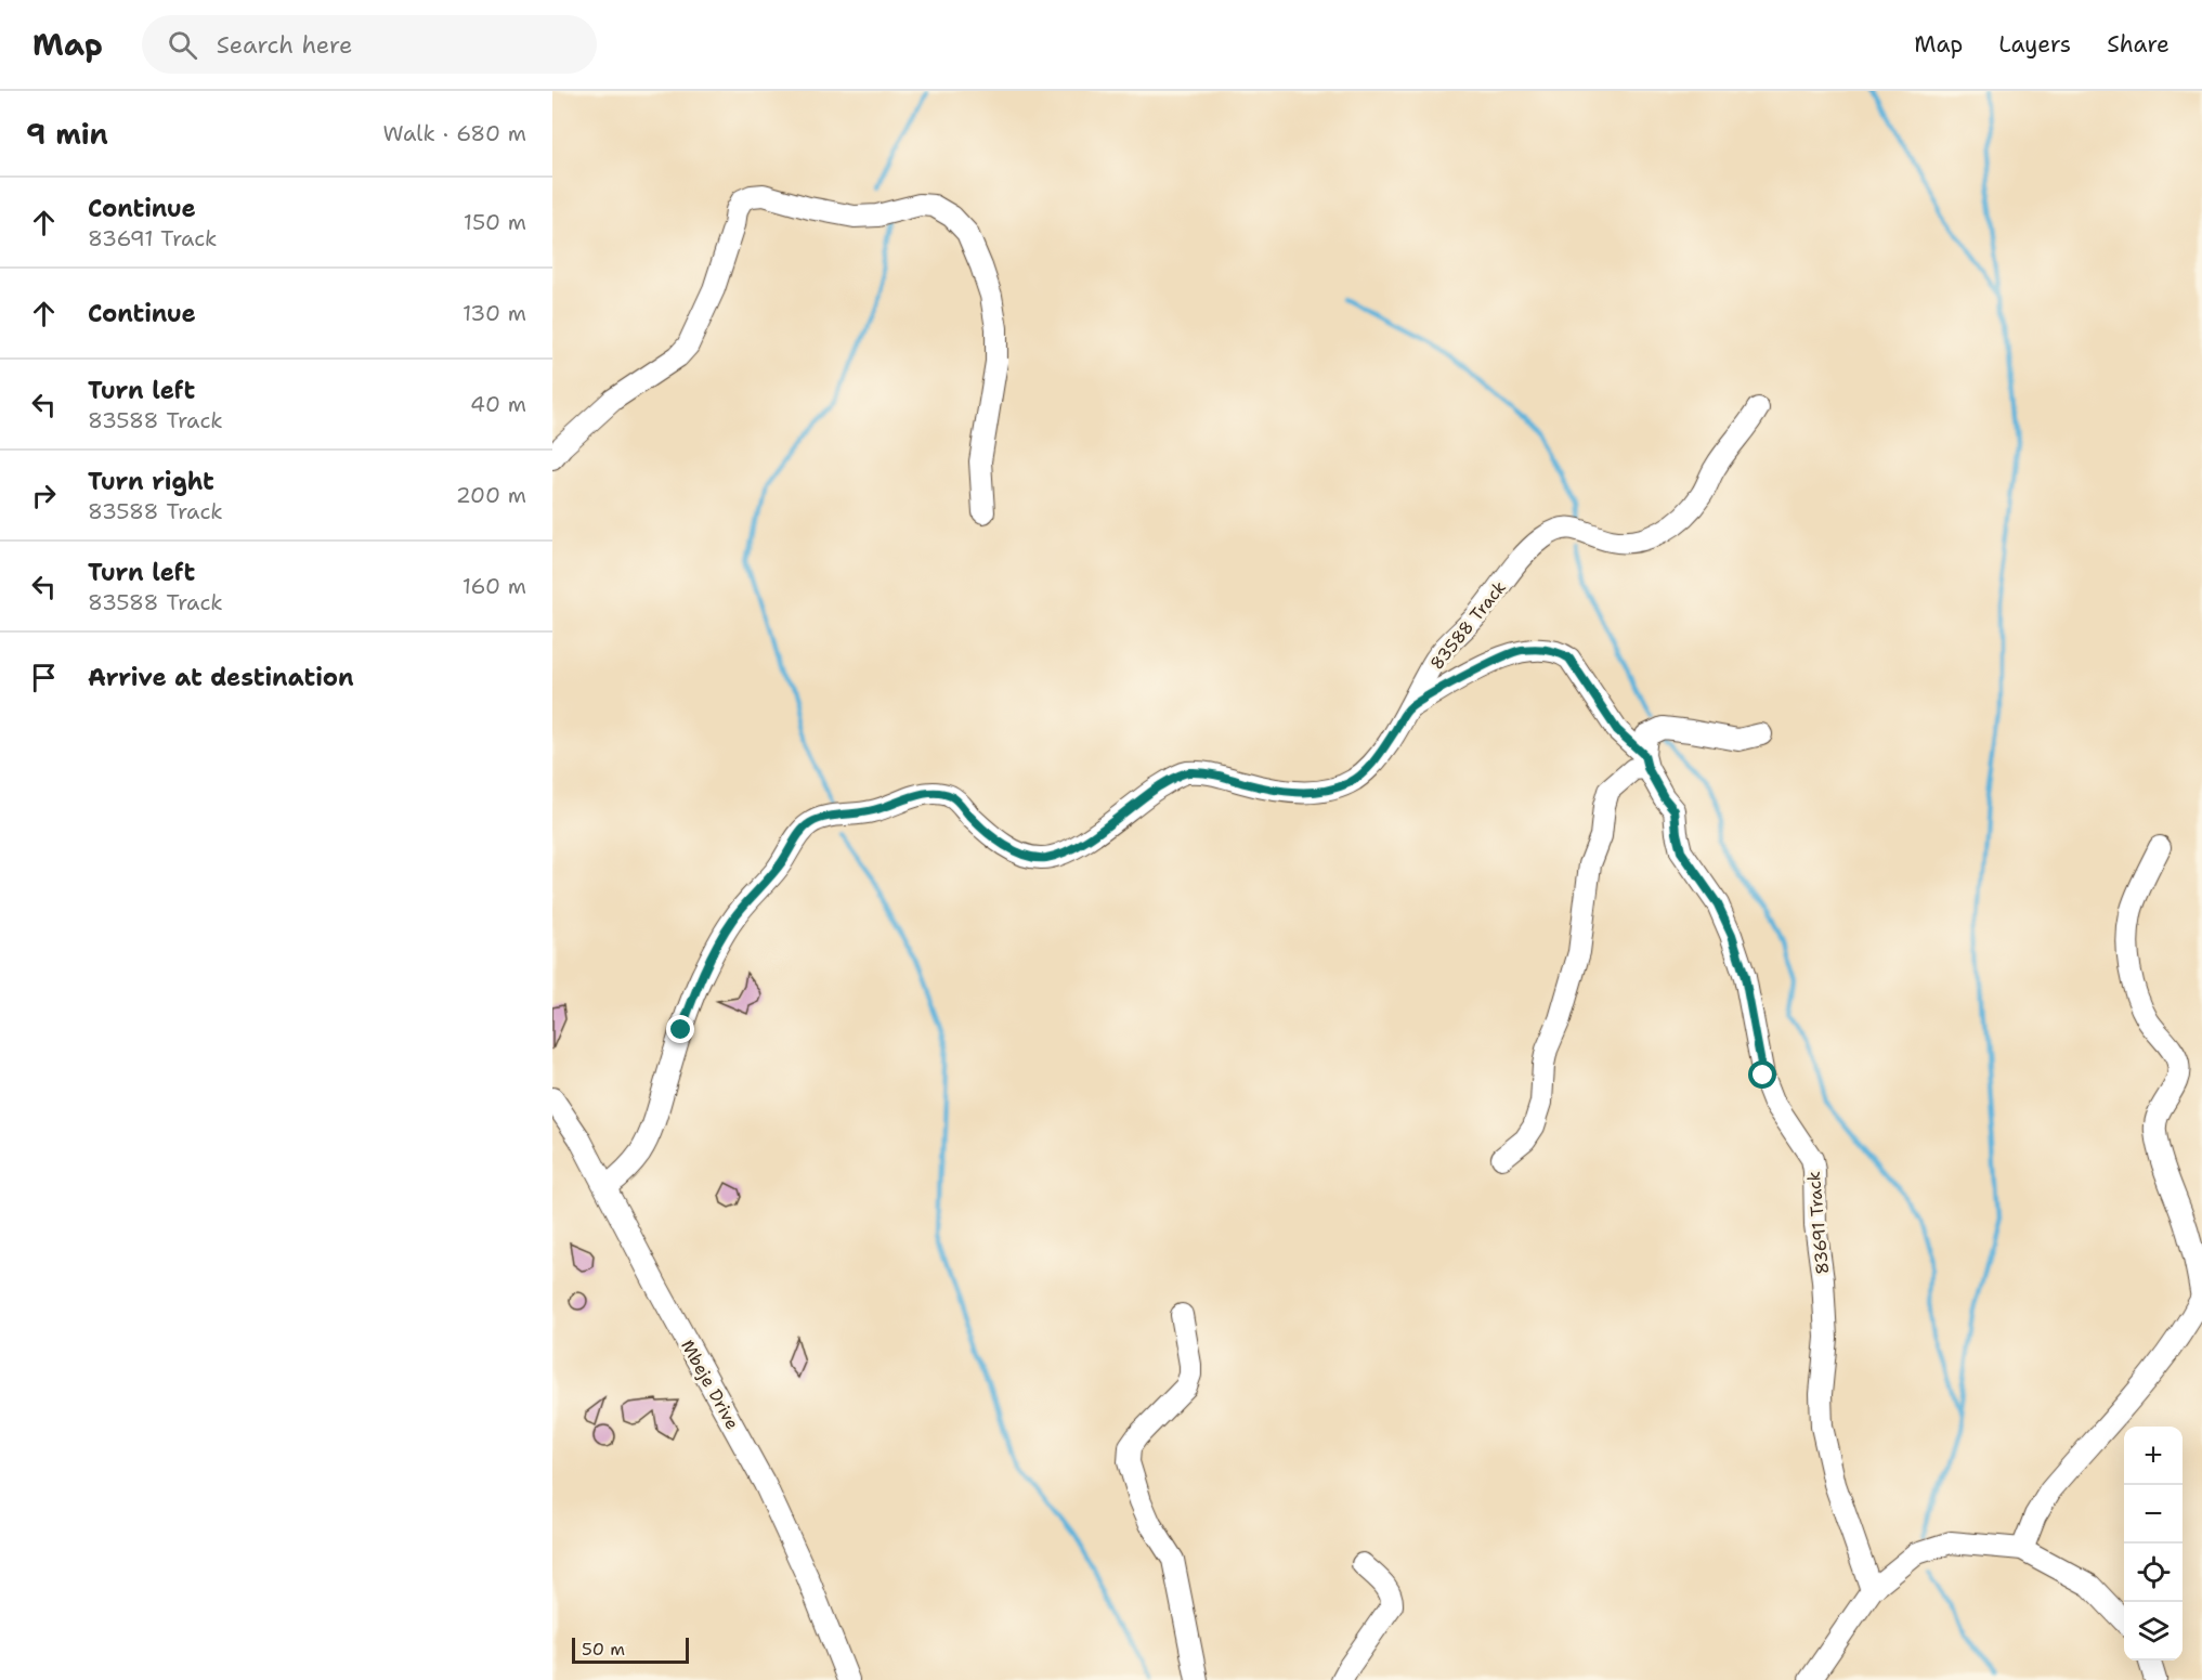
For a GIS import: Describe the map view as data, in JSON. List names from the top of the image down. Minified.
{"streets":{"street":["83588 Track","83691 Track","Mbeje Drive"]},"crossings":[["83588 Track","83691 Track"],["83588 Track","Mbeje Drive"]],"scale_bar":"50 m","page":{"header":"Map","search":"Search here","nav":["Map","Layers","Share"],"heading":["9 min","Walk · 680 m"],"list":[["Continue","83691 Track","150 m"],["Continue","130 m"],["Turn left","83588 Track","40 m"],["Turn right","83588 Track","200 m"],["Turn left","83588 Track","160 m"],"Arrive at destination"],"map_buttons":["+","−"],"scale":"50 m"}}
